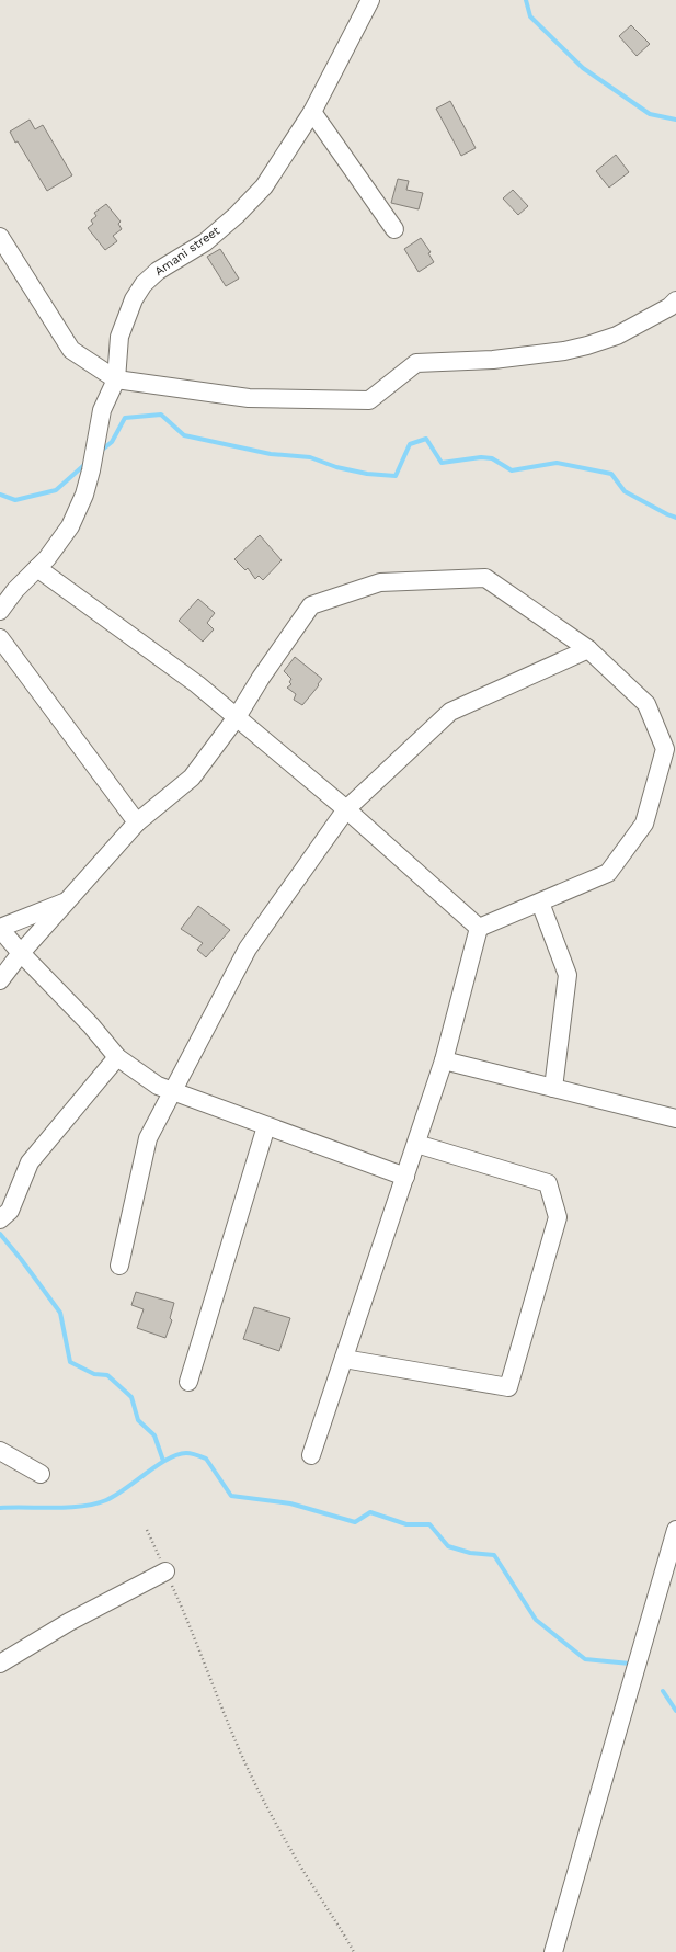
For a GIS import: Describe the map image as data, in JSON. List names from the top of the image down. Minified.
{"streets":{"street":["Amani street"]}}
